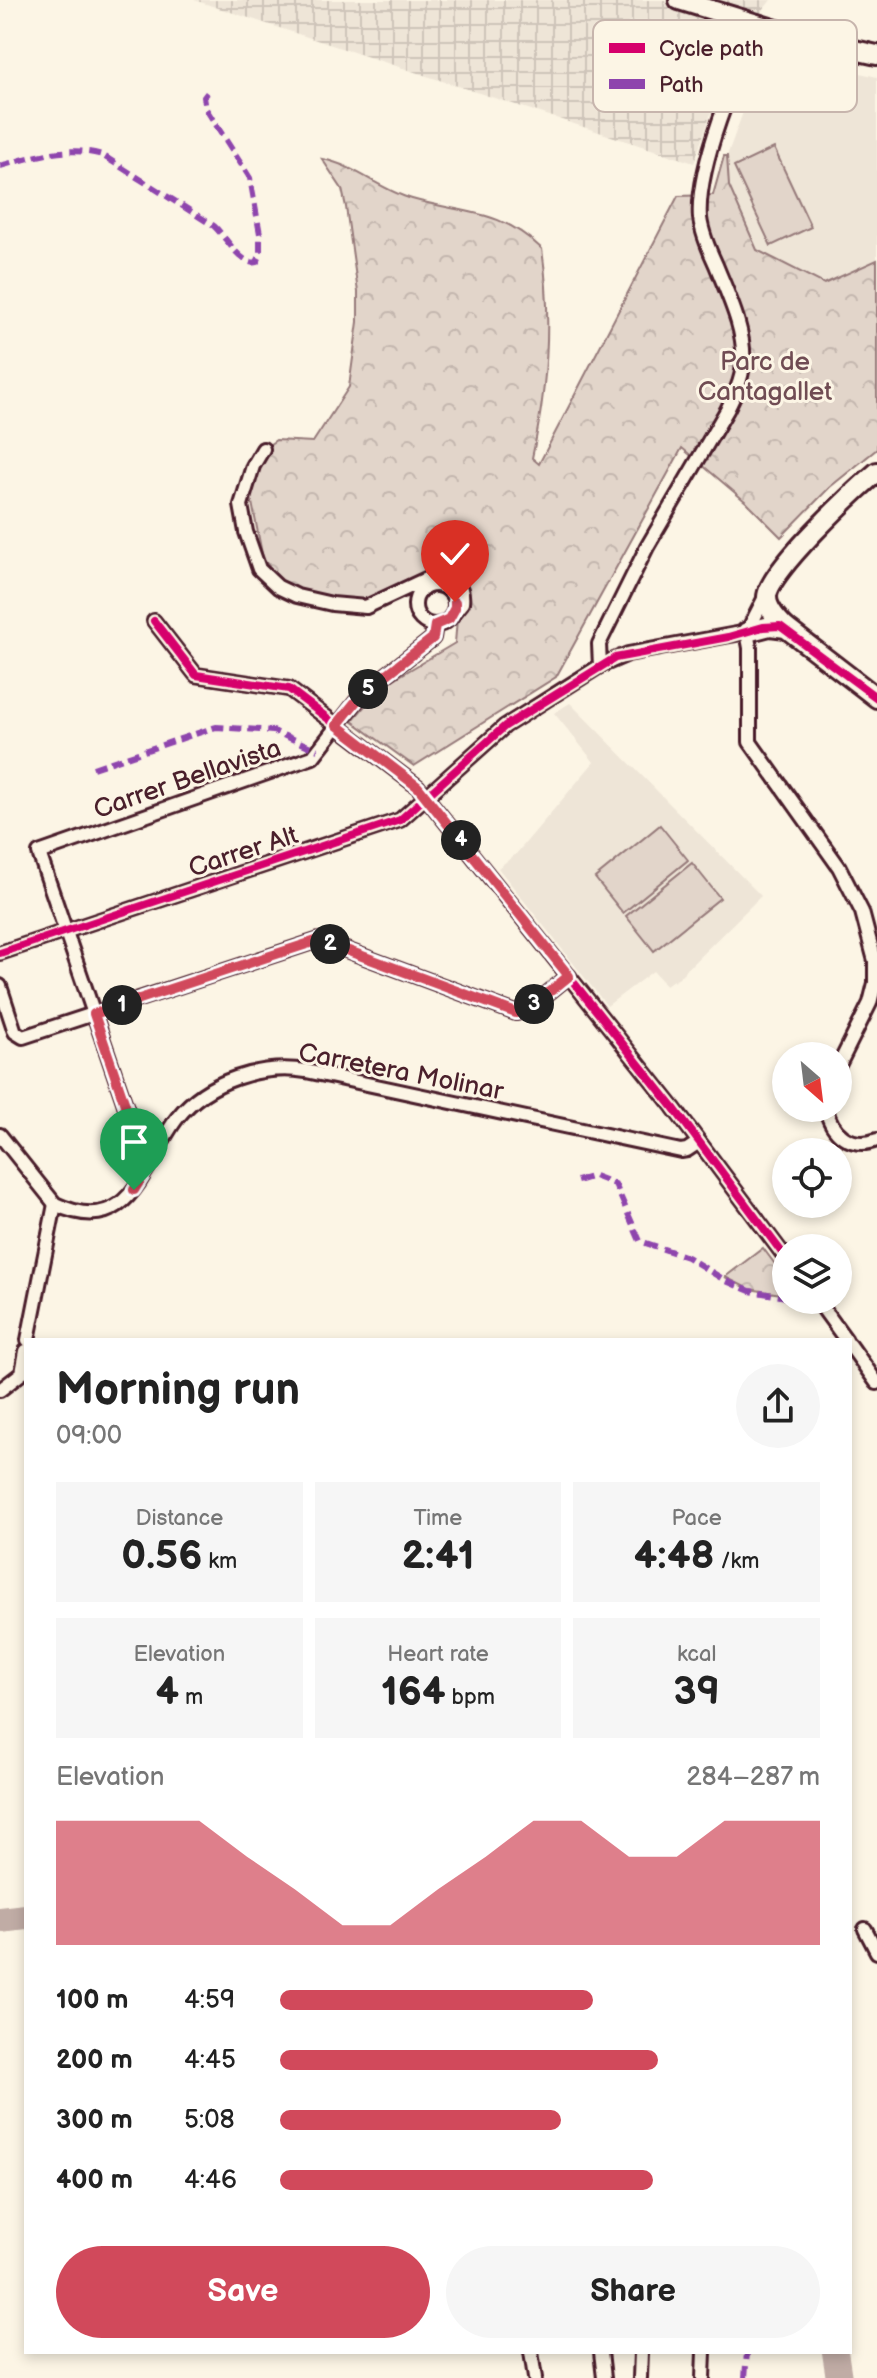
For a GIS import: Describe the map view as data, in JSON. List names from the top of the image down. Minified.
{"streets":{"street":["Carrer Bellavista","Carrer Alt","Carretera Molinar"]},"crossings":[["Carrer Bellavista","Carrer Alt"]],"parks":["Parc de Cantagallet"],"legend":["Cycle path","Path"],"north":"bottom right","page":{"pins":["5","4","2","3","1"],"heading":["Morning run","09:00"],"stats":[["Distance","0.56 km"],["Time","2:41"],["Pace","4:48 /km"],["Elevation","4 m"],["Heart rate","164 bpm"],["kcal","39"]],"chart":["Elevation","284–287 m"],"list":[{"name":"100 m","note":"4:59"},{"name":"200 m","note":"4:45"},{"name":"300 m","note":"5:08"},{"name":"400 m","note":"4:46"}],"buttons":["Save","Share"]}}
